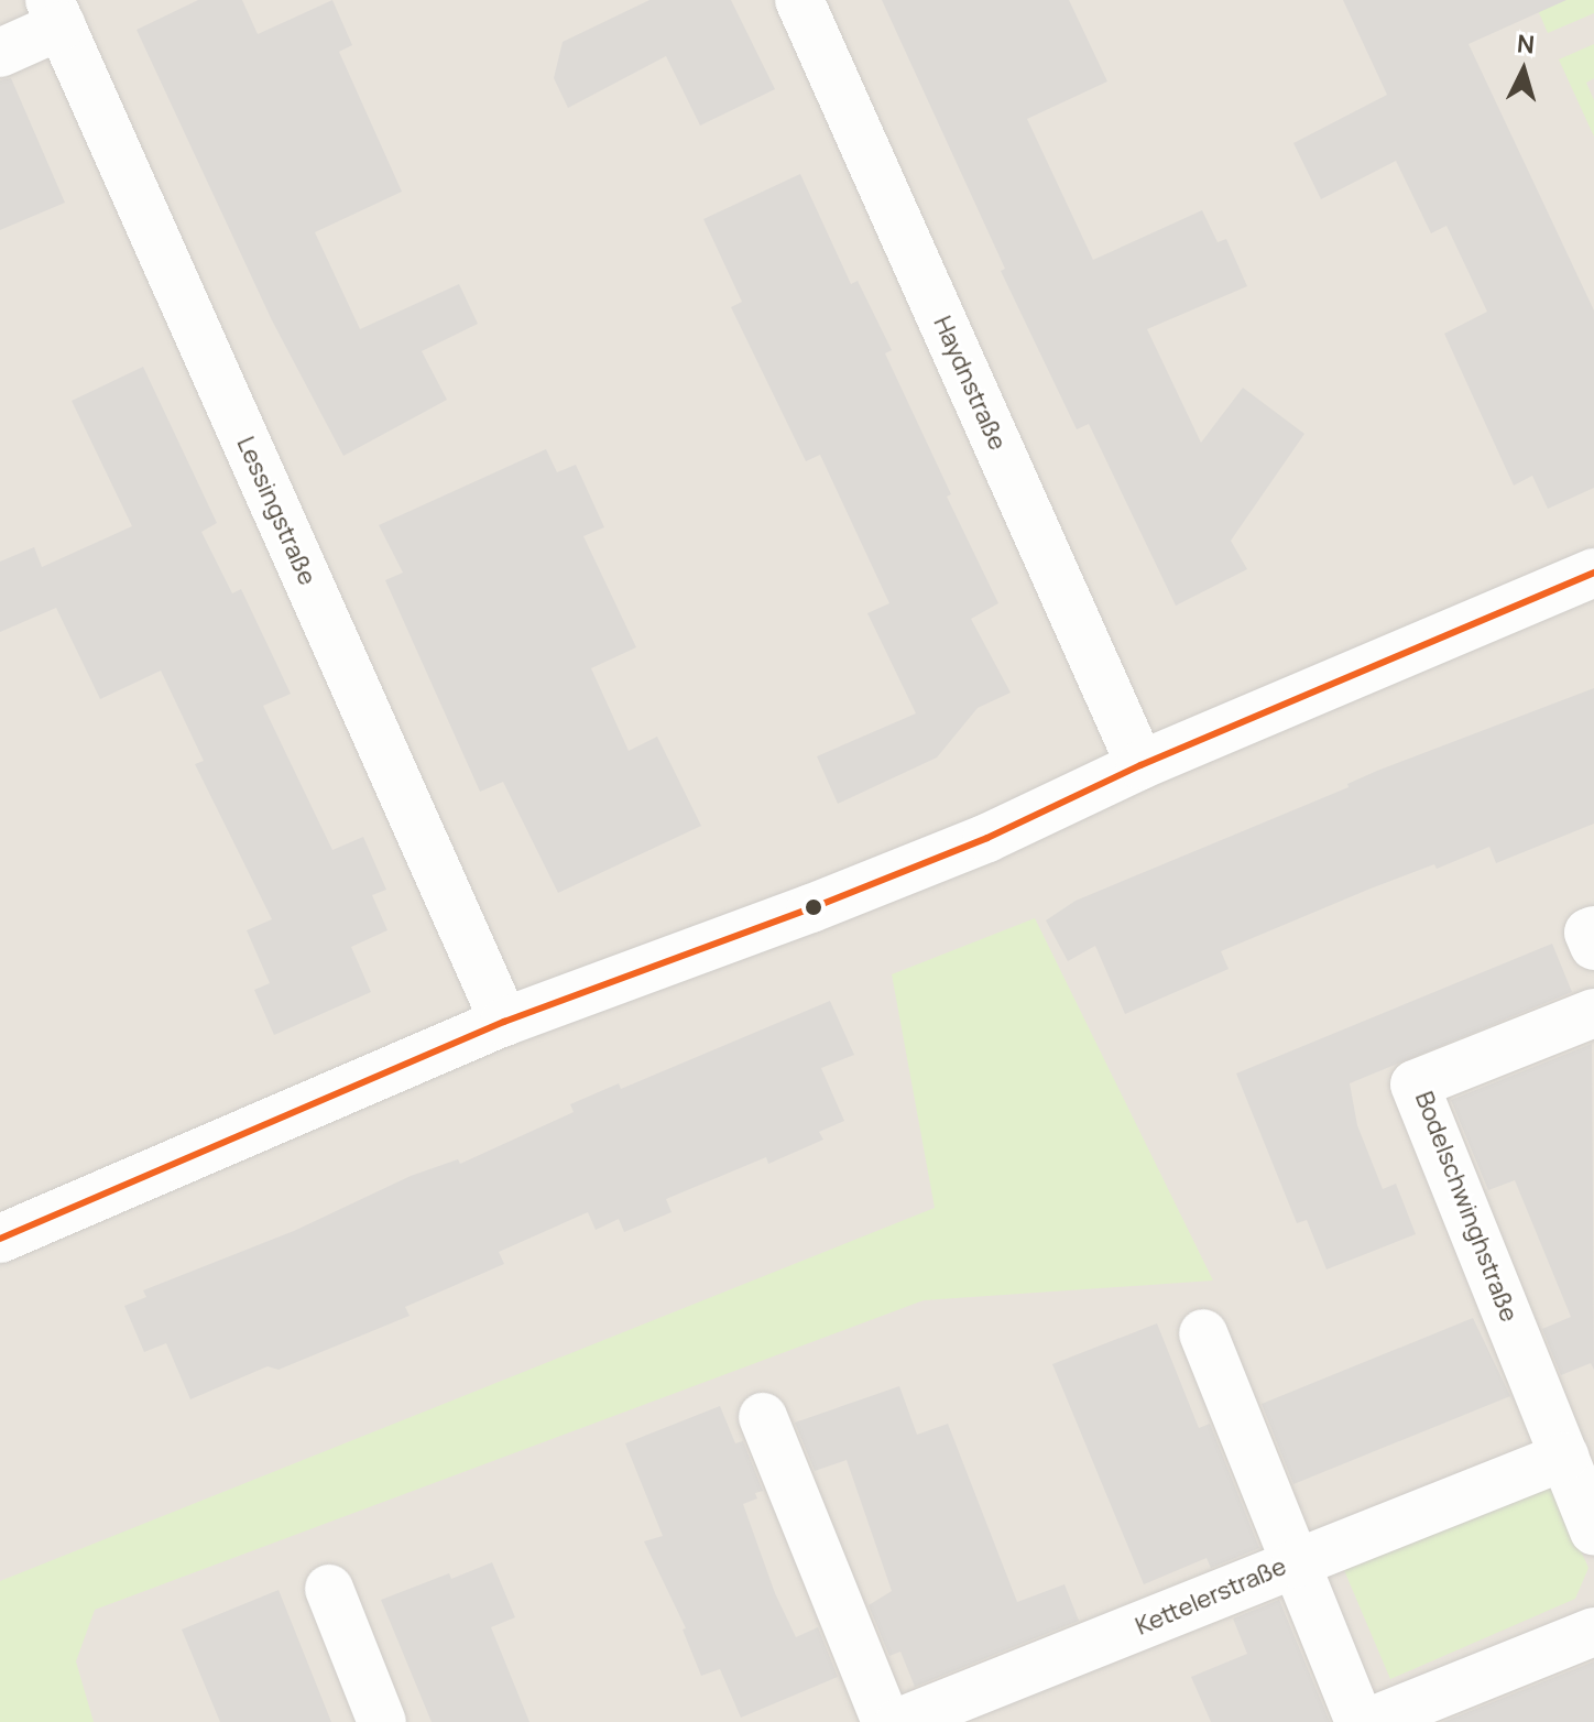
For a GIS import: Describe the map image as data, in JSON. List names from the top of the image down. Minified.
{"streets":{"street":["Haydnstraße","Lessingstraße","Bodelschwinghstraße","Kettelerstraße"]},"north":"top"}
